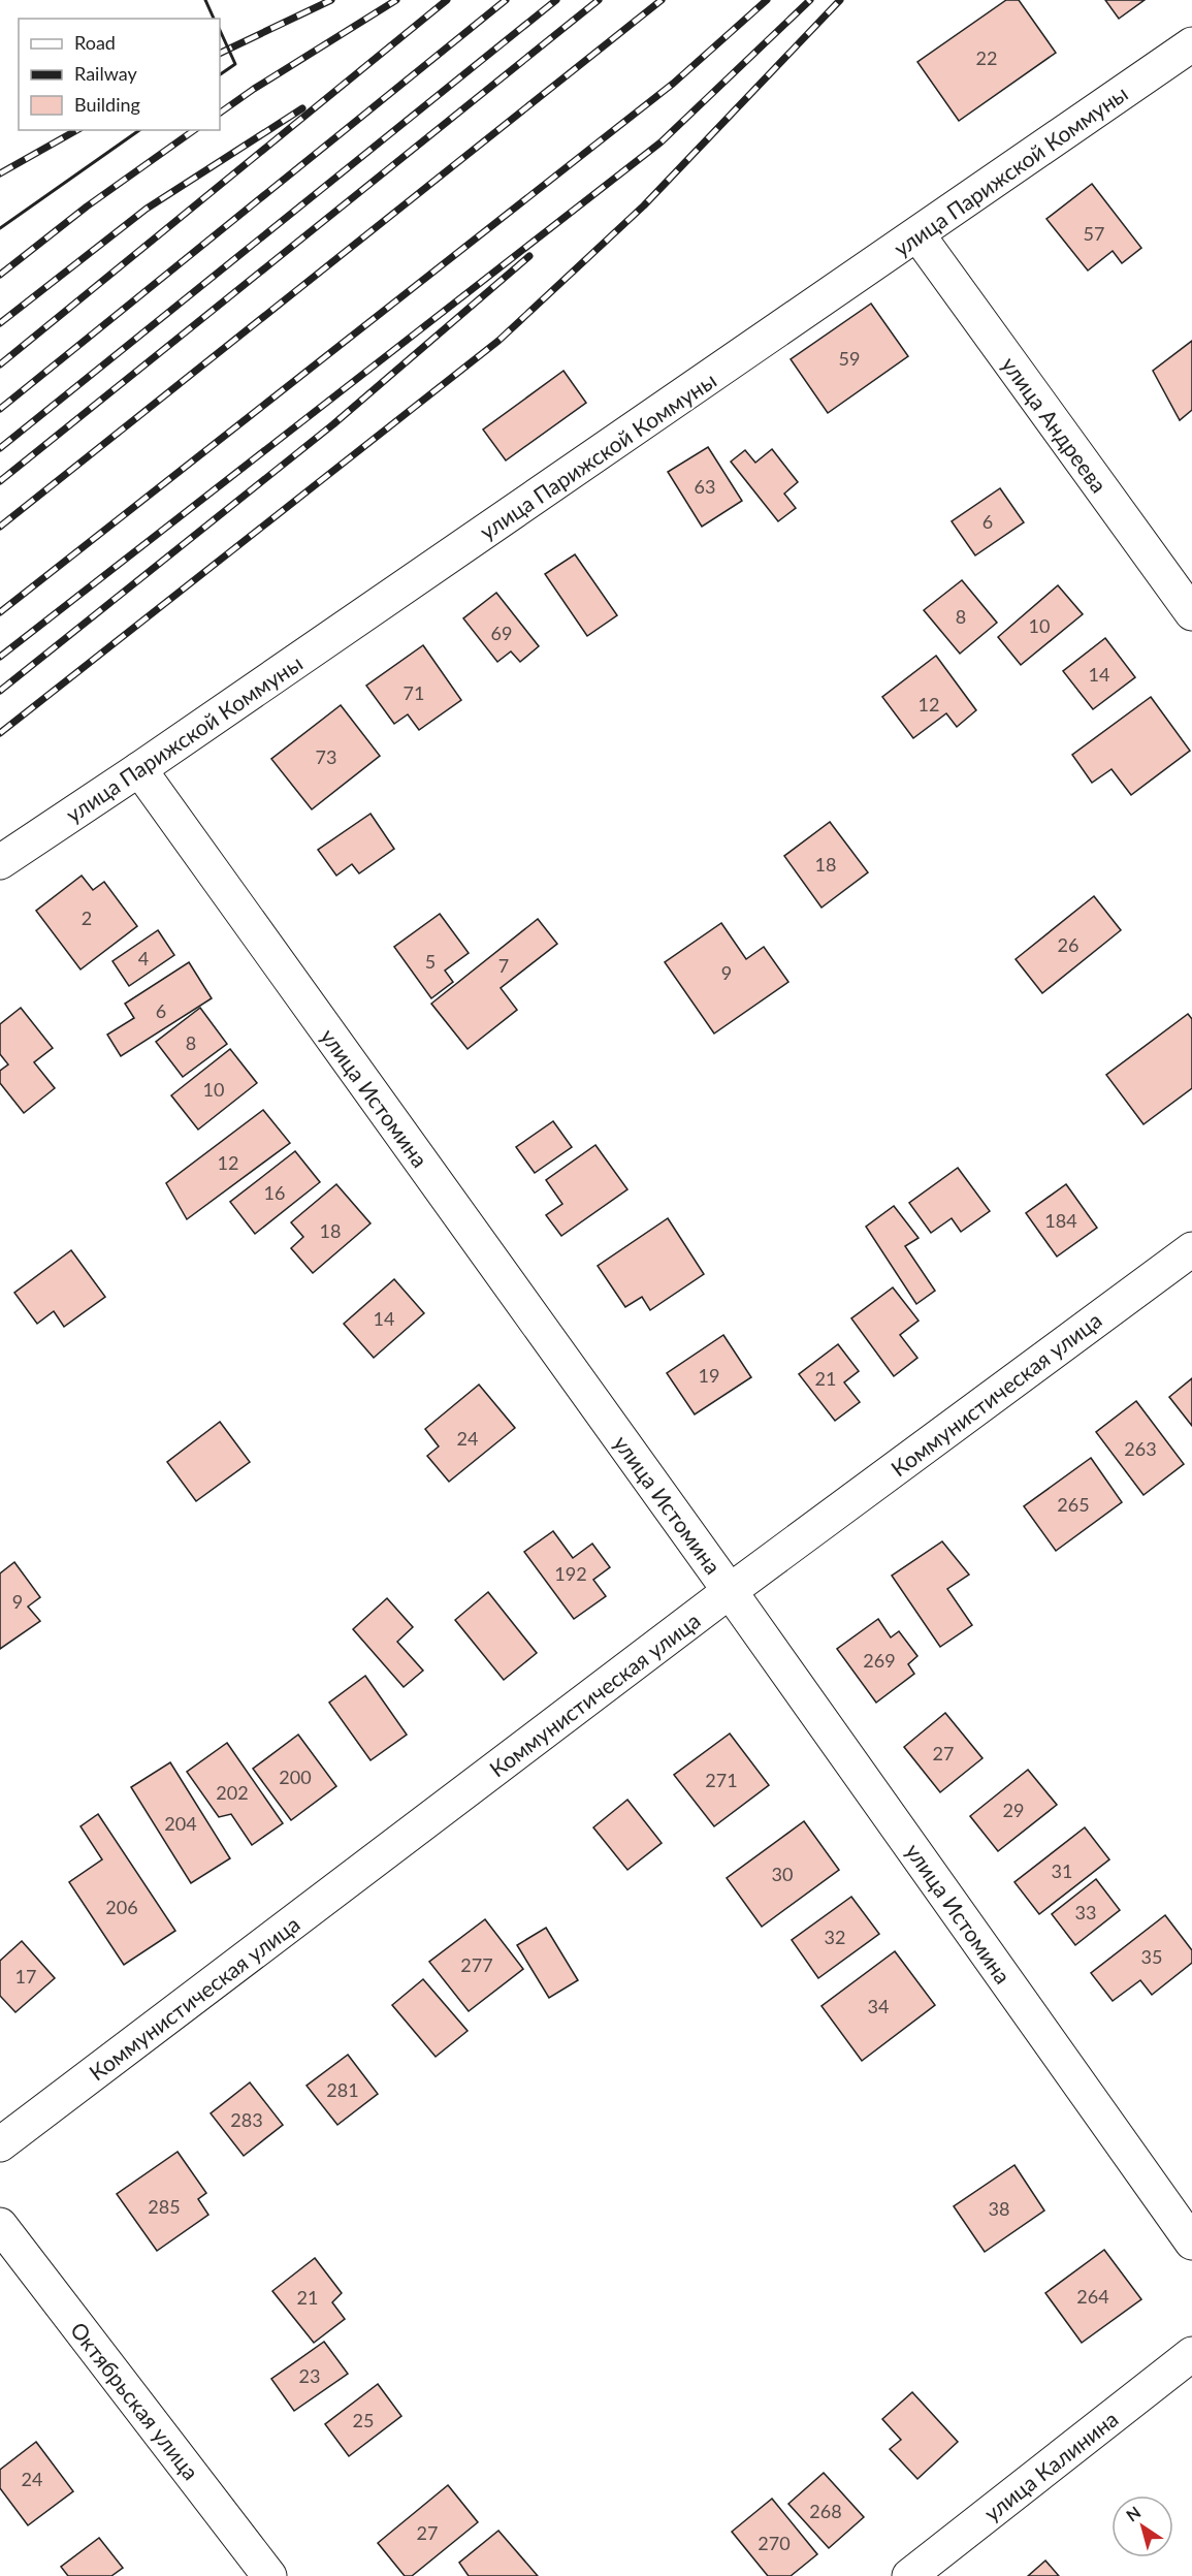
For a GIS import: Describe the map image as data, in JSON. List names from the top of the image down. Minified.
{"streets":{"street":["улица Парижской Коммуны","улица Андреева","улица Истомина","Коммунистическая улица","Октябрьская улица","улица Калинина"]},"crossings":[["улица Парижской Коммуны","улица Андреева"],["улица Парижской Коммуны","улица Истомина"],["улица Истомина","Коммунистическая улица"]],"house_numbers":["22","57","59","63","6","8","10","69","14","71","12","73","18","2","26","4","5","7","9","6","8","10","12","16","184","18","14","19","21","24","263","265","192","9","269","27","200","271","202","29","204","31","30","206","33","32","35","277","17","34","281","283","285","38","264","21","23","25","24","268","27","270"],"legend":["Road","Railway","Building"],"north":"top left"}
